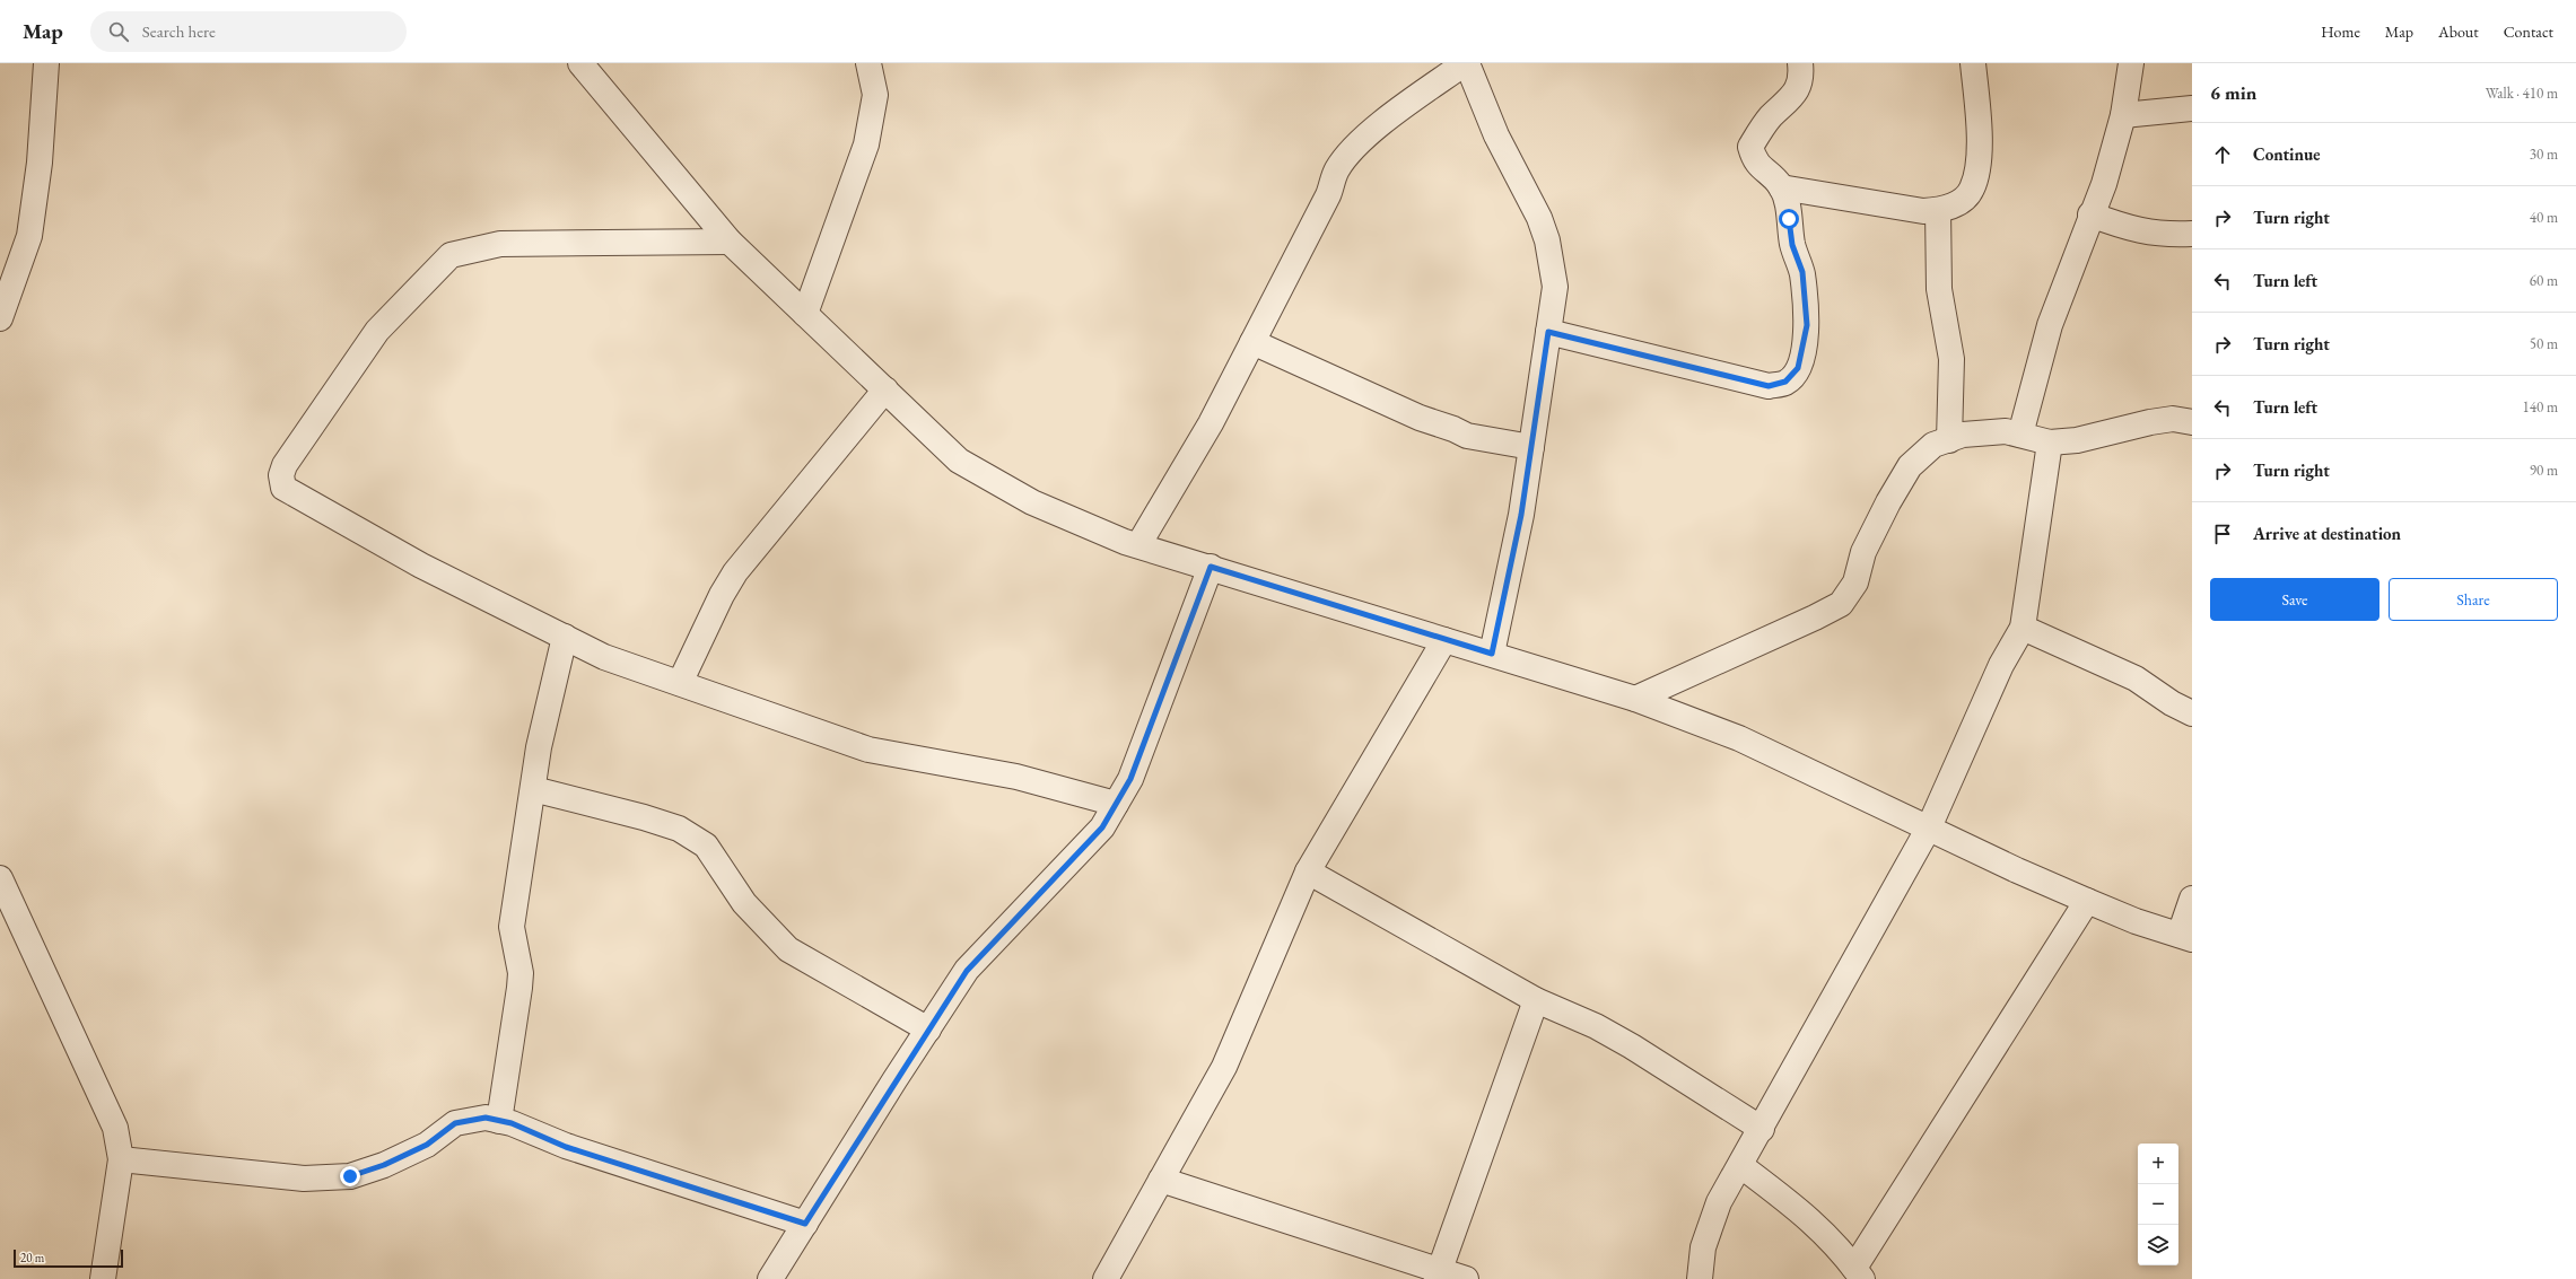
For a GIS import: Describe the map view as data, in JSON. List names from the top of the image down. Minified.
{"scale_bar":"20 m","page":{"header":"Map","search":"Search here","nav":["Home","Map","About","Contact"],"heading":["6 min","Walk · 410 m"],"list":[["Continue","30 m"],["Turn right","40 m"],["Turn left","60 m"],["Turn right","50 m"],["Turn left","140 m"],["Turn right","90 m"],"Arrive at destination"],"buttons":["Save","Share"],"map_buttons":["+","−"],"scale":"20 m"}}
